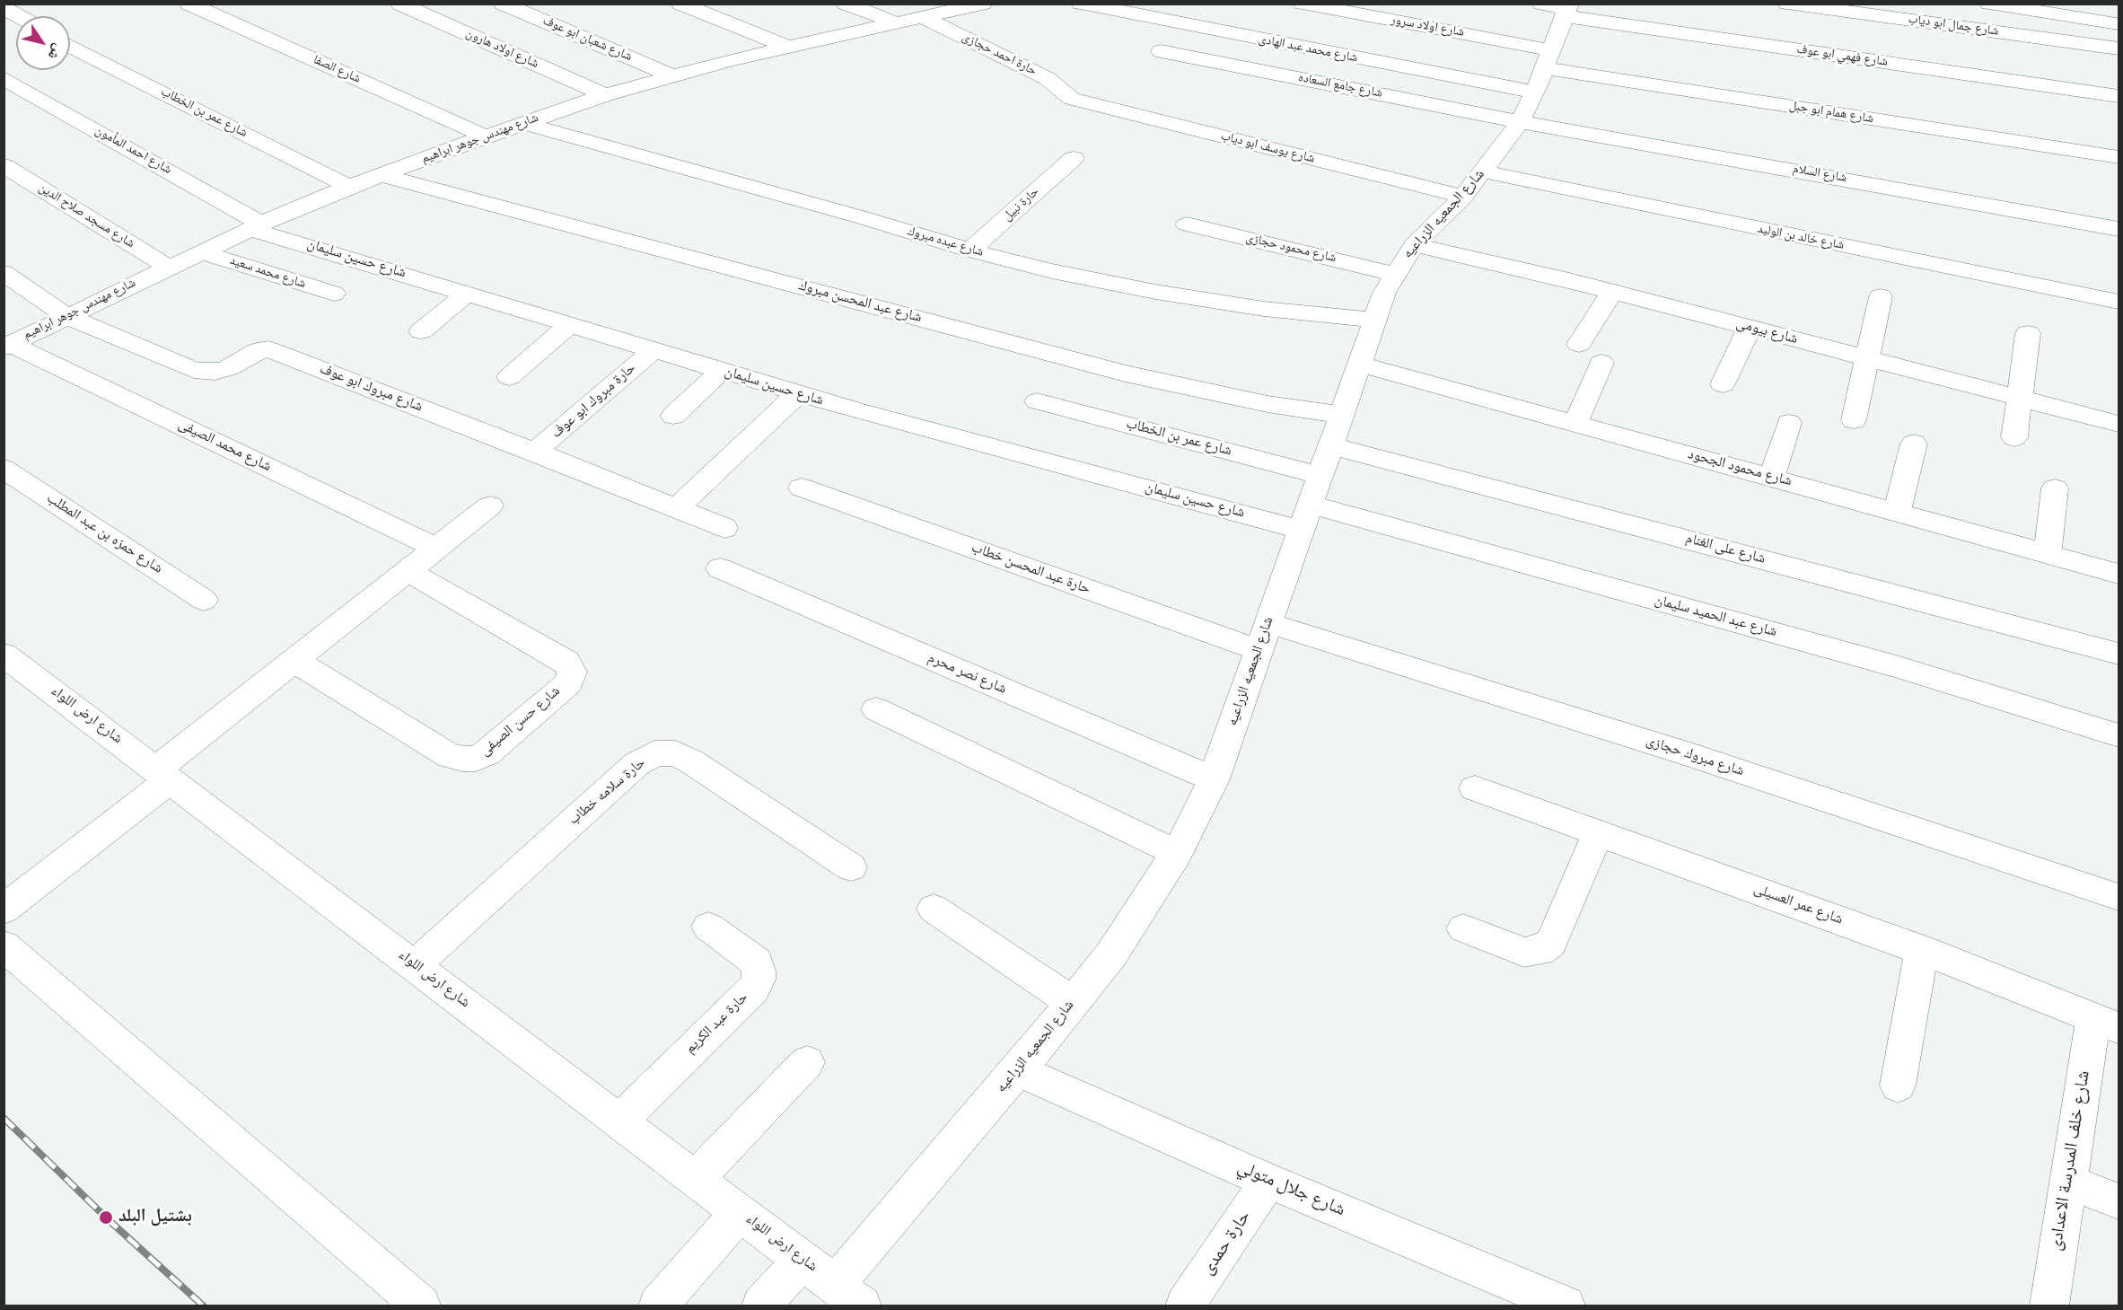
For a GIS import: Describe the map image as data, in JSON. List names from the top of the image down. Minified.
{"streets":{"main road":["شارع جمال ابو دياب","شارع اولاد سرور","شارع شعبان ابو عوف","شارع اولاد هارون","شارع محمد عبد الهادى","حارة احمد حجازى","شارع فهمي ابو عوف","شارع الصفا","شارع جامع السعاده","شارع عمر بن الخطاب","شارع همام ابو جبل","شارع مهندس جوهر ابراهيم","شارع يوسف ابو دياب","شارع احمد المأمون","شارع السلام","حارة نبيل","شارع الجمعيه الزراعيه","شارع مسجد صلاح الدين","شارع خالد بن الوليد","شارع عبده مبروك","شارع محمود حجازى","شارع حسين سليمان","شارع محمد سعيد","شارع عبد المحسن مبروك","شارع بيومى","شارع مبروك ابو عوف","حارة مبروك ابو عوف","شارع محمد الصيفى","شارع محمود الجحود","شارع حمزه بن عبد المطلب","شارع على الغنام","حارة عبد المحسن خطاب","شارع عبد الحميد سليمان","شارع نصر محرم","شارع ارض اللواء","شارع حسن الصيفى","شارع مبروك حجازى","حارة سلامه خطاب","شارع عمر العسيلى","حارة عبد الكريم","شارع خلف المدرسة الاعدادى","شارع جلال متولي","حارة حمدى"]},"crossings":[["شارع اولاد سرور","شارع محمد عبد الهادى"],["شارع اولاد سرور","شارع همام ابو جبل"],["شارع اولاد سرور","شارع الجمعيه الزراعيه"],["شارع شعبان ابو عوف","شارع مهندس جوهر ابراهيم"],["شارع اولاد هارون","شارع مهندس جوهر ابراهيم"],["شارع محمد عبد الهادى","شارع همام ابو جبل"],["شارع محمد عبد الهادى","شارع الجمعيه الزراعيه"],["حارة احمد حجازى","شارع مهندس جوهر ابراهيم"],["حارة احمد حجازى","شارع يوسف ابو دياب"],["شارع فهمي ابو عوف","شارع الجمعيه الزراعيه"],["شارع الصفا","شارع مهندس جوهر ابراهيم"],["شارع جامع السعاده","شارع السلام"],["شارع جامع السعاده","شارع الجمعيه الزراعيه"],["شارع عمر بن الخطاب","شارع مهندس جوهر ابراهيم"],["شارع عمر بن الخطاب","شارع الجمعيه الزراعيه"],["شارع همام ابو جبل","شارع الجمعيه الزراعيه"],["شارع مهندس جوهر ابراهيم","شارع احمد المأمون"],["شارع مهندس جوهر ابراهيم","شارع مسجد صلاح الدين"],["شارع مهندس جوهر ابراهيم","شارع عبده مبروك"],["شارع مهندس جوهر ابراهيم","شارع حسين سليمان"],["شارع مهندس جوهر ابراهيم","شارع محمد سعيد"],["شارع مهندس جوهر ابراهيم","شارع عبد المحسن مبروك"],["شارع مهندس جوهر ابراهيم","شارع مبروك ابو عوف"],["شارع مهندس جوهر ابراهيم","شارع محمد الصيفى"],["شارع يوسف ابو دياب","شارع الجمعيه الزراعيه"],["شارع احمد المأمون","شارع حسين سليمان"],["شارع السلام","شارع الجمعيه الزراعيه"],["حارة نبيل","شارع عبده مبروك"],["شارع الجمعيه الزراعيه","شارع خالد بن الوليد"],["شارع الجمعيه الزراعيه","شارع عبده مبروك"],["شارع الجمعيه الزراعيه","شارع محمود حجازى"],["شارع الجمعيه الزراعيه","شارع حسين سليمان"],["شارع الجمعيه الزراعيه","شارع عبد المحسن مبروك"],["شارع الجمعيه الزراعيه","شارع بيومى"],["شارع الجمعيه الزراعيه","شارع محمود الجحود"],["شارع الجمعيه الزراعيه","شارع على الغنام"],["شارع الجمعيه الزراعيه","حارة عبد المحسن خطاب"],["شارع الجمعيه الزراعيه","شارع عبد الحميد سليمان"],["شارع الجمعيه الزراعيه","شارع نصر محرم"],["شارع الجمعيه الزراعيه","شارع ارض اللواء"],["شارع الجمعيه الزراعيه","شارع مبروك حجازى"],["شارع الجمعيه الزراعيه","شارع جلال متولي"],["شارع حسين سليمان","حارة مبروك ابو عوف"],["شارع حسين سليمان","شارع عبد الحميد سليمان"],["شارع مبروك ابو عوف","حارة مبروك ابو عوف"],["حارة عبد المحسن خطاب","شارع مبروك حجازى"],["شارع ارض اللواء","حارة سلامه خطاب"],["شارع ارض اللواء","حارة عبد الكريم"],["شارع عمر العسيلى","شارع خلف المدرسة الاعدادى"],["شارع جلال متولي","حارة حمدى"]],"places":["بشتيل البلد"],"north":"bottom right"}
